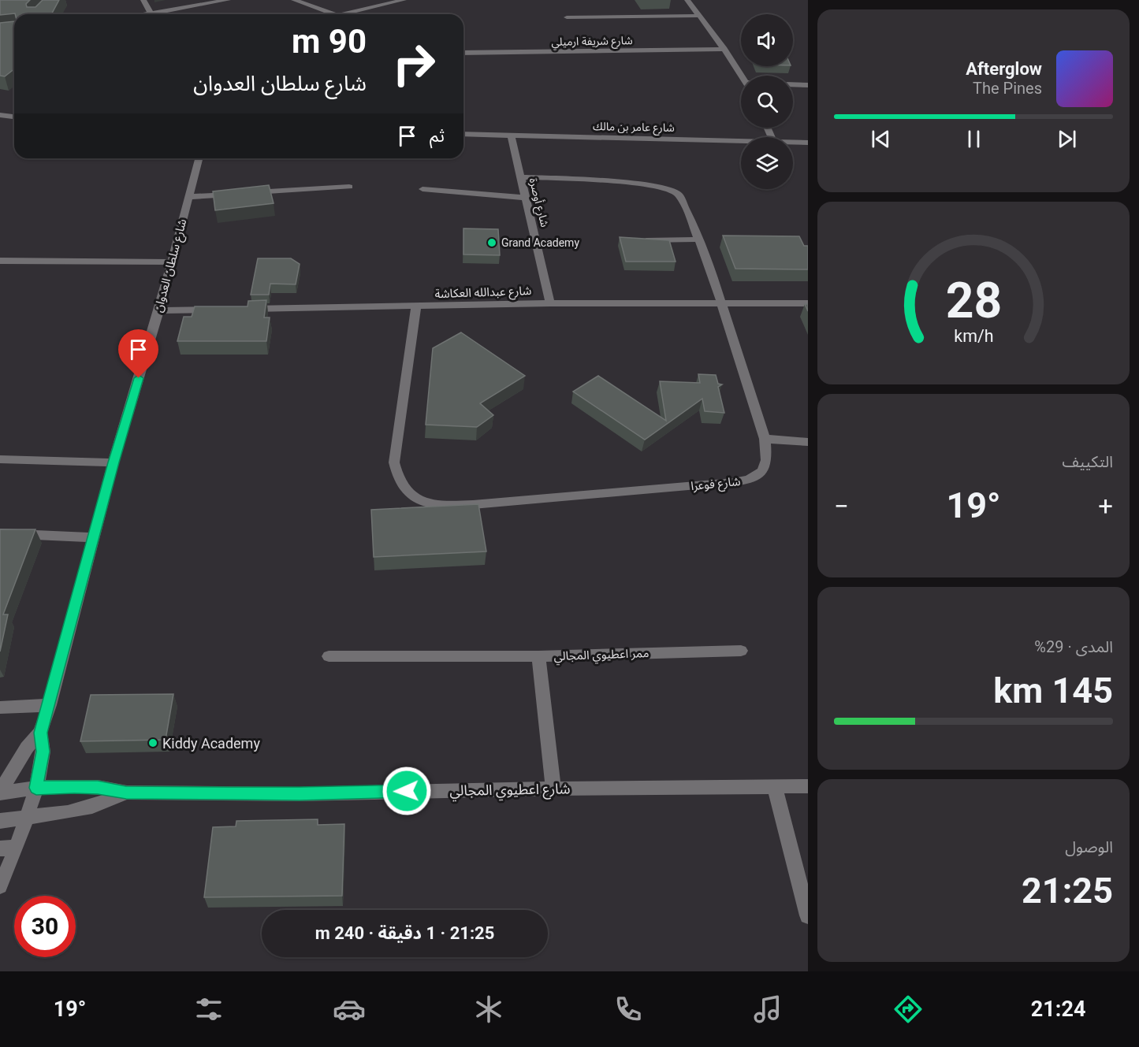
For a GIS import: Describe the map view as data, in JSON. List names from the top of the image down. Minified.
{"streets":{"street":["شارع شريفة ارميلي","شارع عامر بن مالك","شارع أوصرة","شارع سلطان العدوان","شارع عبدالله العكاشة","شارع فوعرا","ممر اعطيوي المجالي","شارع اعطيوي المجالي"]},"crossings":[["شارع عامر بن مالك","شارع أوصرة"],["شارع أوصرة","شارع عبدالله العكاشة"],["شارع أوصرة","شارع فوعرا"],["شارع سلطان العدوان","شارع اعطيوي المجالي"],["شارع عبدالله العكاشة","شارع فوعرا"],["ممر اعطيوي المجالي","شارع اعطيوي المجالي"]],"places":["Grand Academy","Kiddy Academy"],"page":{"turn":["90 m","شارع سلطان العدوان"],"song":["Afterglow","The Pines"],"then":"ثم","tile":["التكييف",["المدى · 29%","145 km"],["الوصول","21:25"]],"heat":["−","19°","+"],"limit":"30","trip":"21:25 · 1 دقيقة · 240 m","tabs":["21:24","19°"],"gauge":["28","km/h"]}}
